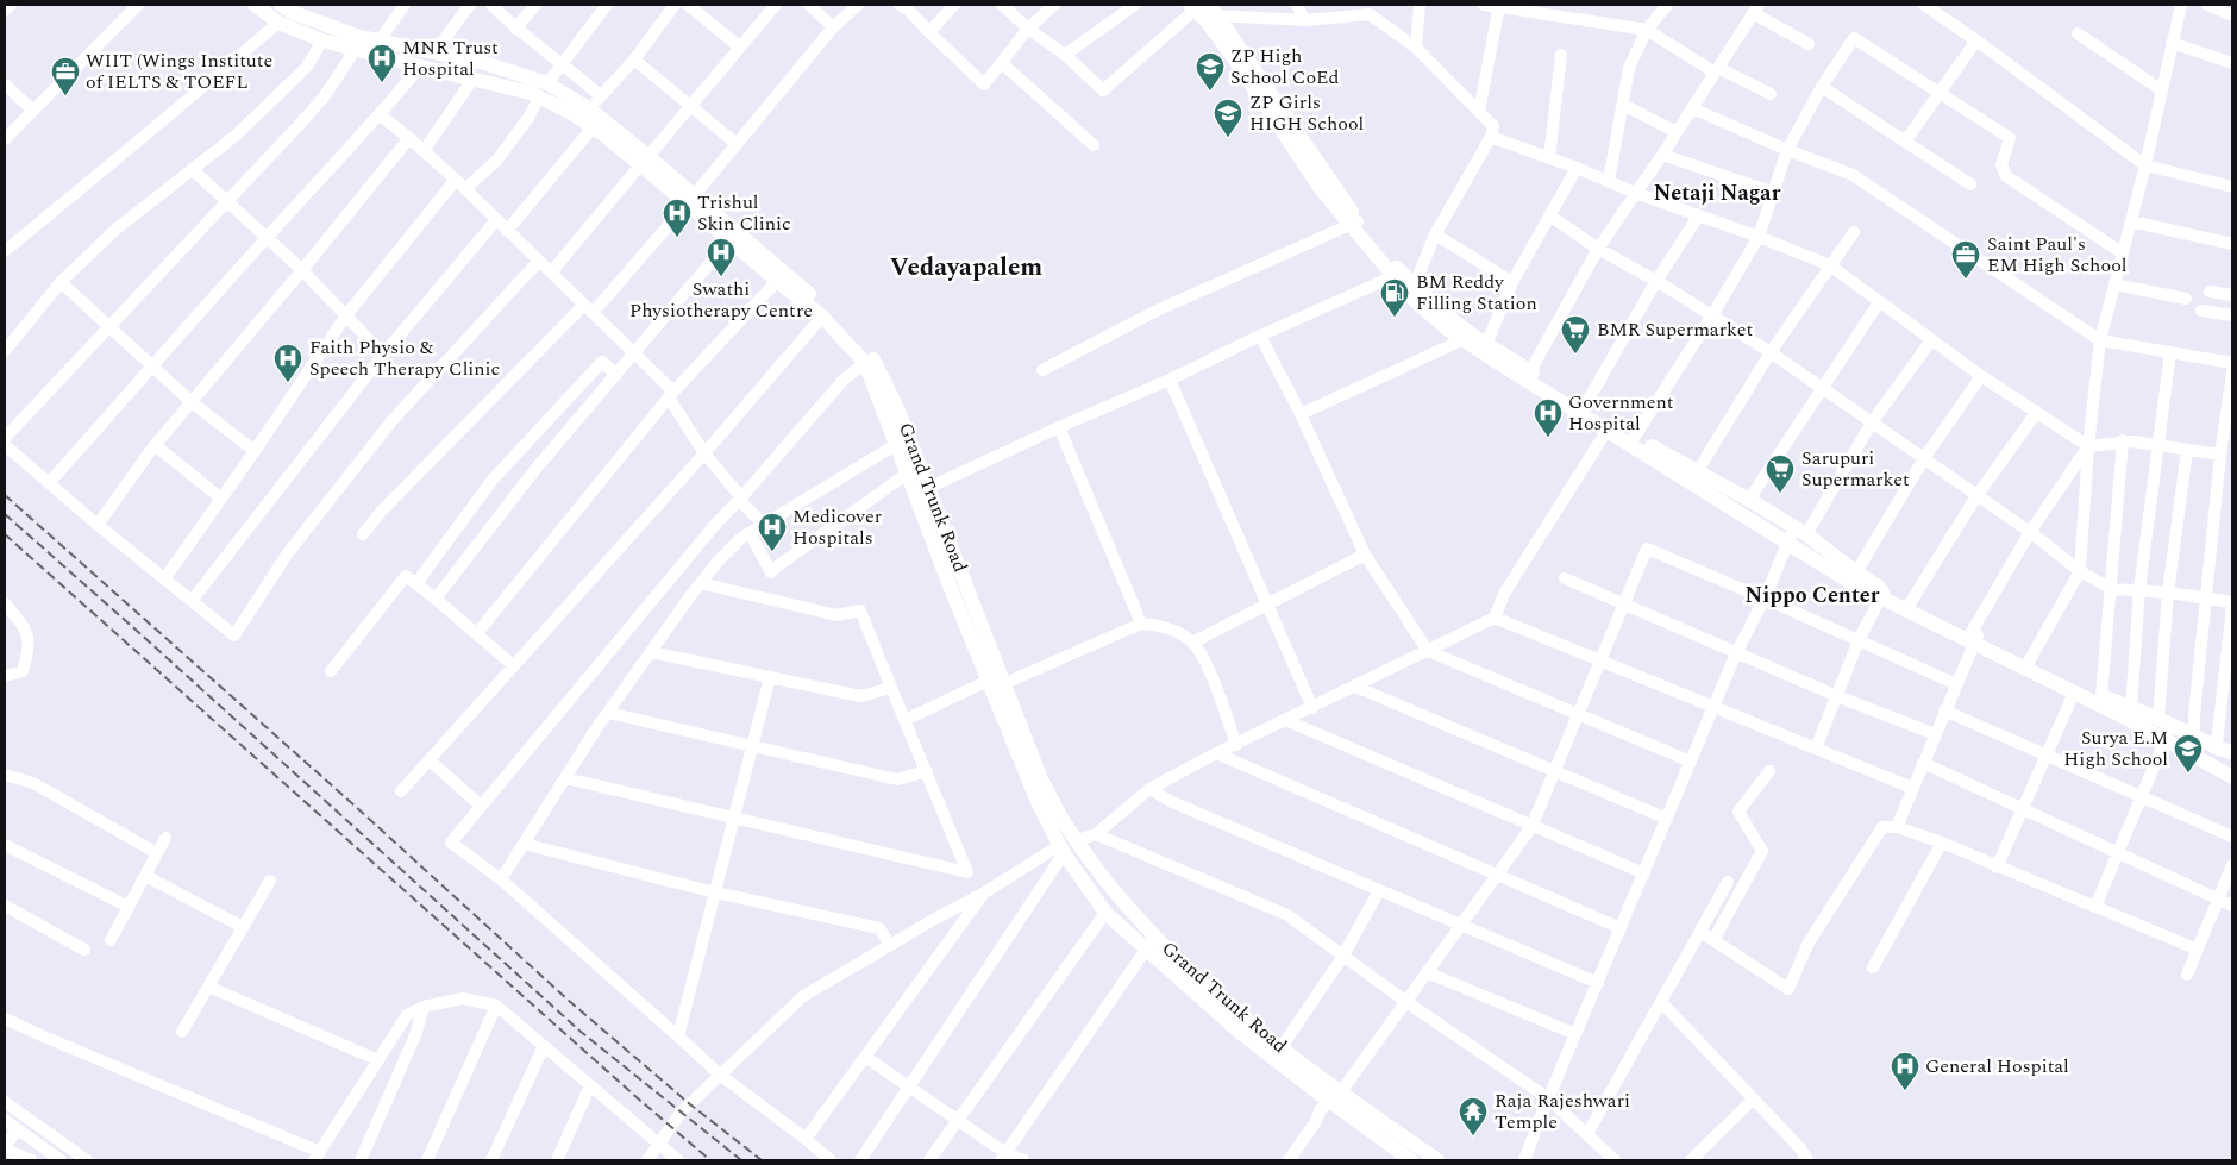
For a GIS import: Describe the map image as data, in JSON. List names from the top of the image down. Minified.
{"streets":{"main road":["Grand Trunk Road"]},"districts":["Netaji Nagar","Vedayapalem","Nippo Center"],"places":{"hospital":["MNR Trust Hospital","Trishul Skin Clinic","Swathi Physiotherapy Centre","Faith Physio & Speech Therapy Clinic","Government Hospital","Medicover Hospitals","General Hospital"],"school or university":["ZP High School CoEd","ZP Girls HIGH School","Surya E.M High School"],"office":["WIIT (Wings Institute of IELTS & TOEFL","Saint Paul's EM High School"],"fuel station":["BM Reddy Filling Station"],"supermarket":["BMR Supermarket","Sarupuri Supermarket"],"temple":["Raja Rajeshwari Temple"]}}
